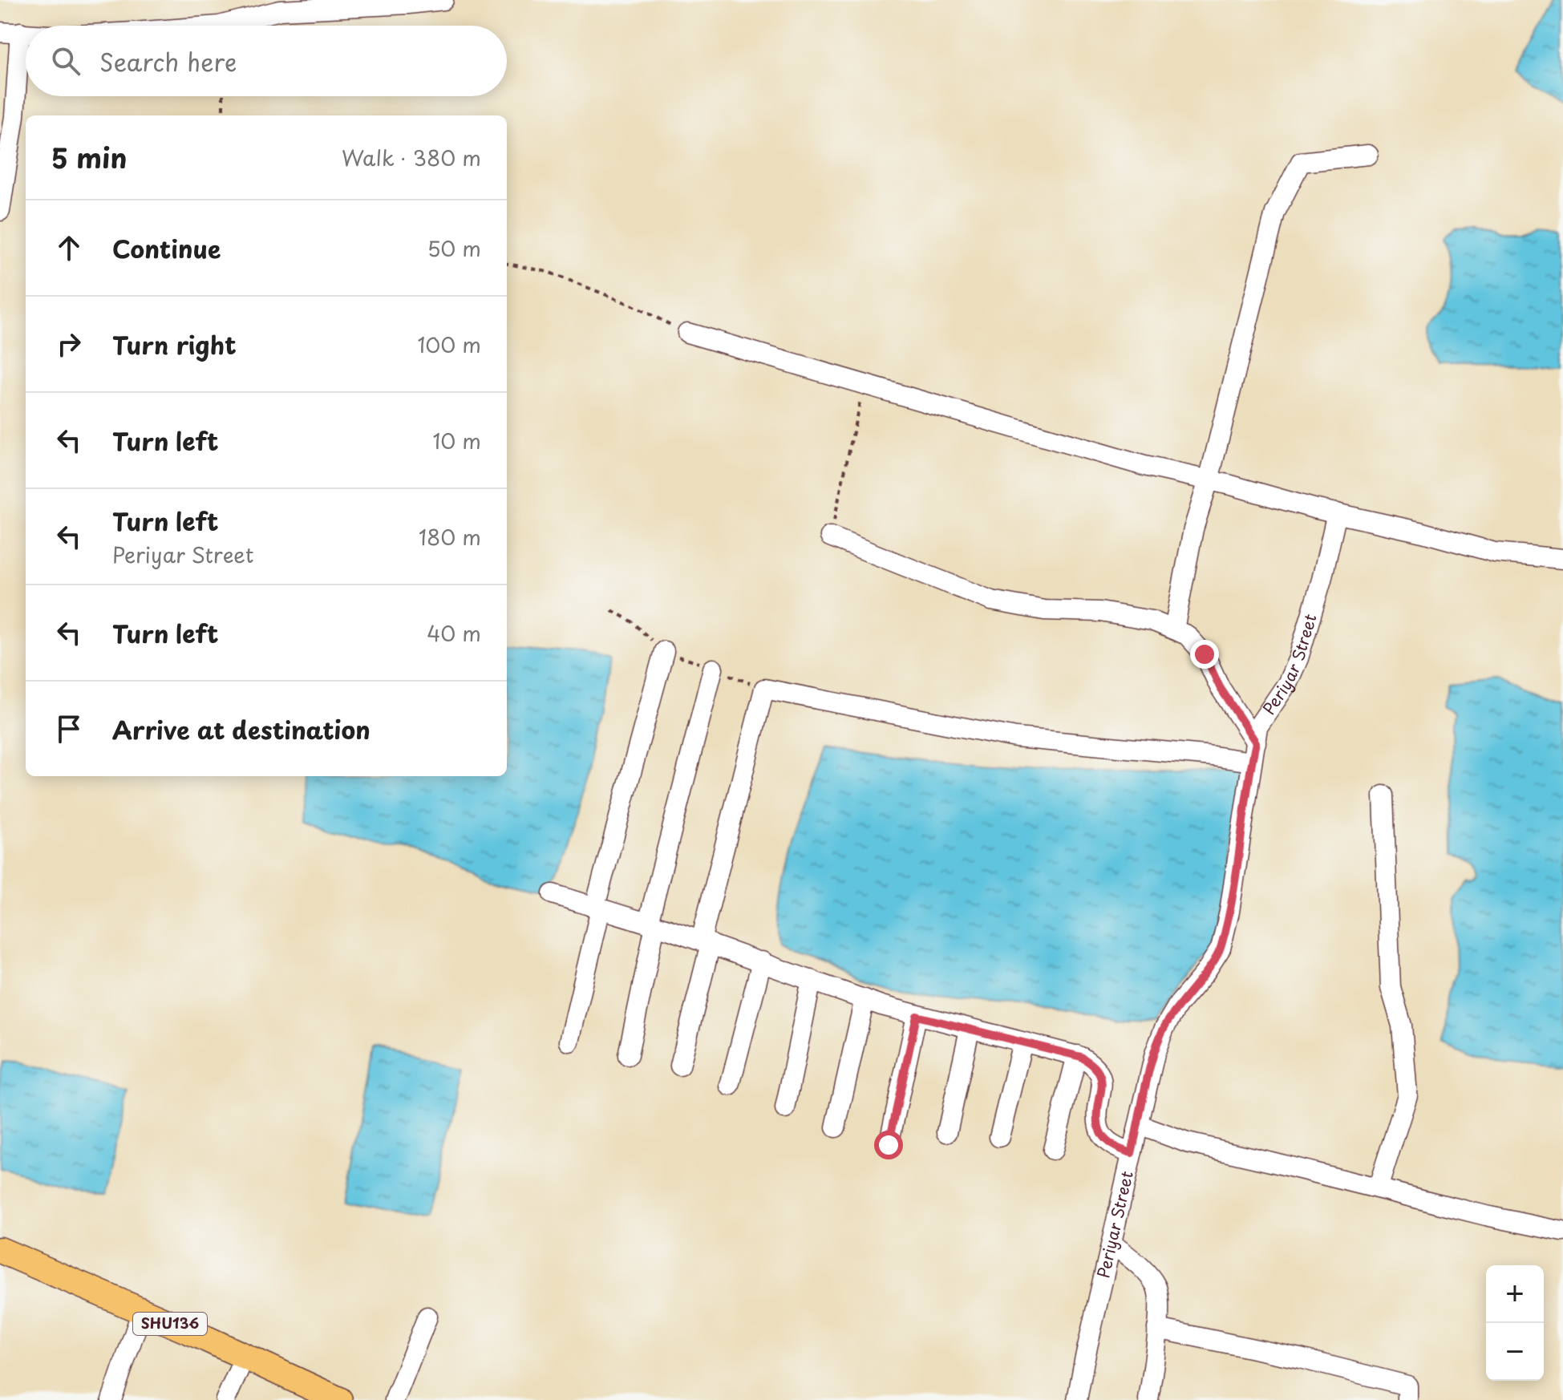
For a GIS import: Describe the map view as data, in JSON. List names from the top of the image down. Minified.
{"streets":{"main road":["SHU136"],"street":["Periyar Street"]},"page":{"search":"Search here","heading":["5 min","Walk · 380 m"],"list":[["Continue","50 m"],["Turn right","100 m"],["Turn left","10 m"],["Turn left","Periyar Street","180 m"],["Turn left","40 m"],"Arrive at destination"],"map_buttons":["+","−"]}}
